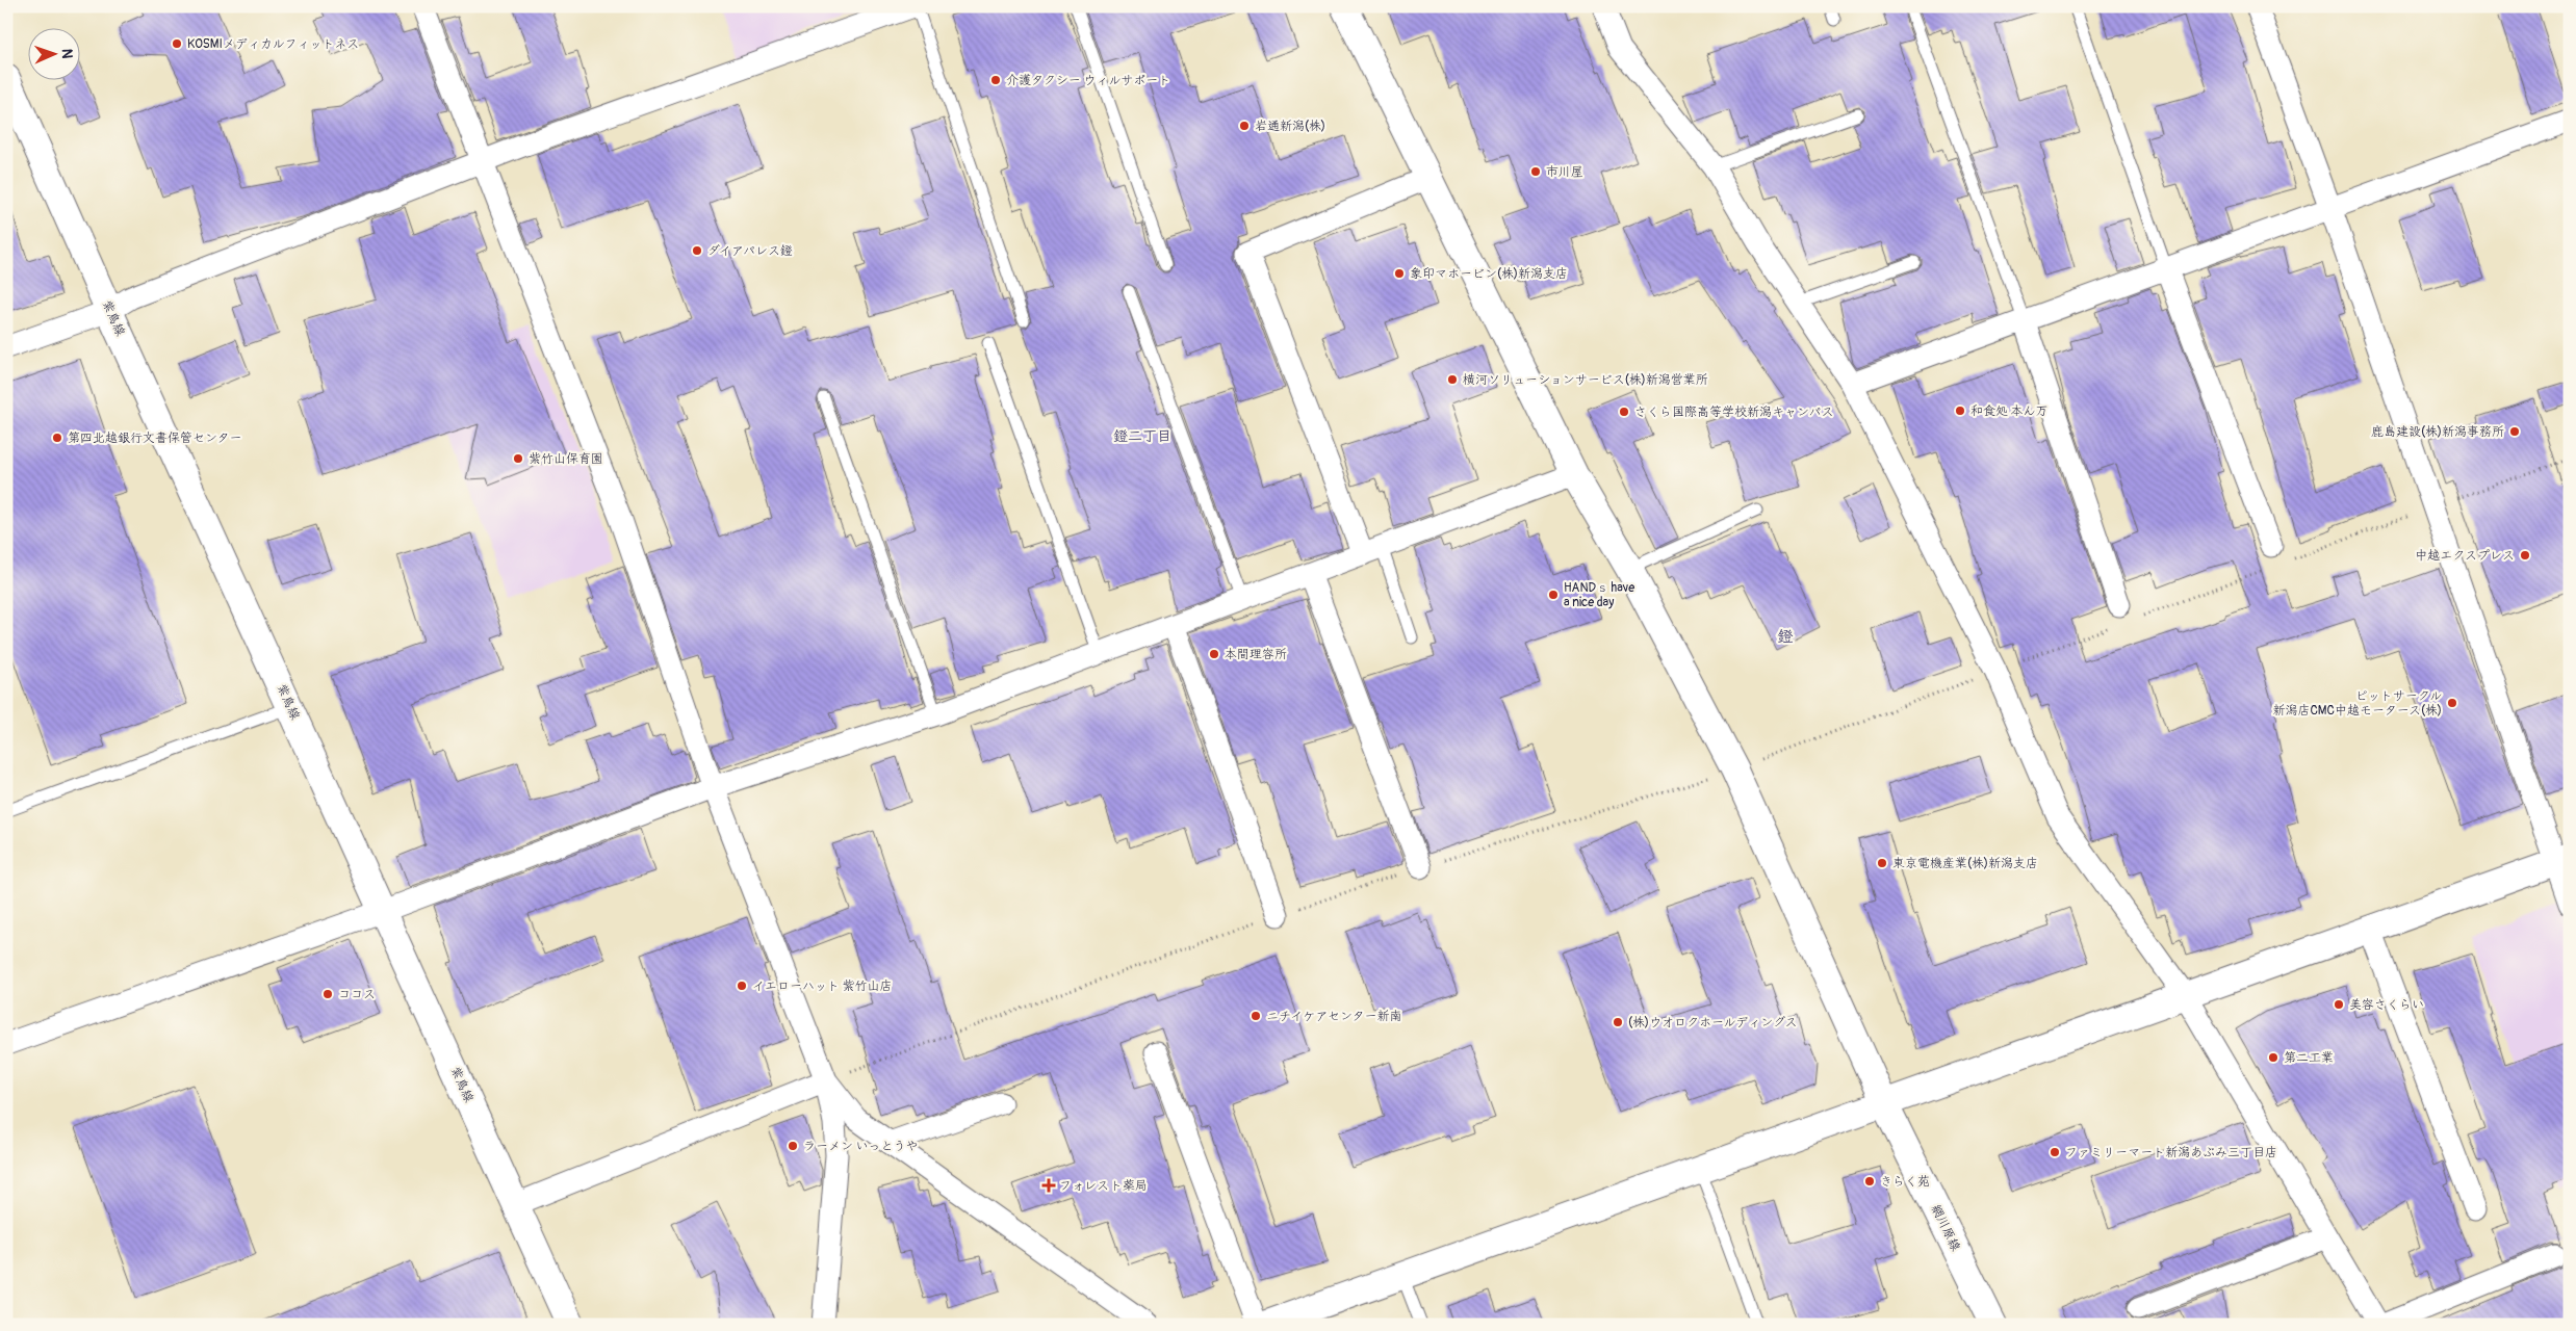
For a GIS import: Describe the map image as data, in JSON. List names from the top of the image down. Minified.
{"streets":{"street":["紫鳥線","網川原線"]},"districts":["鐙二丁目","鐙"],"places":{"other":["KOSMIメディカルフィットネス","介護タクシー ウィルサポート","岩通新潟(株)","市川屋","ダイアパレス鐙","象印マホービン(株)新潟支店","横河ソリューションサービス(株)新潟営業所","和食処 本ん万","さくら国際高等学校新潟キャンパス","鹿島建設(株)新潟事務所","第四北越銀行文書保管センター","紫竹山保育園","中越エクスプレス","HANDｓ have a nice day","本間理容所","ピットサークル 新潟店CMC中越モータース(株)","東京電機産業(株)新潟支店","イエローハット 紫竹山店","ココス","美容さくらい","ニチイケアセンター新南","(株)ウオロクホールディングス","第二工業","ラーメン いっとうや","ファミリーマート新潟あぶみ三丁目店","きらく苑"],"health":["フォレスト薬局"]},"north":"right"}
